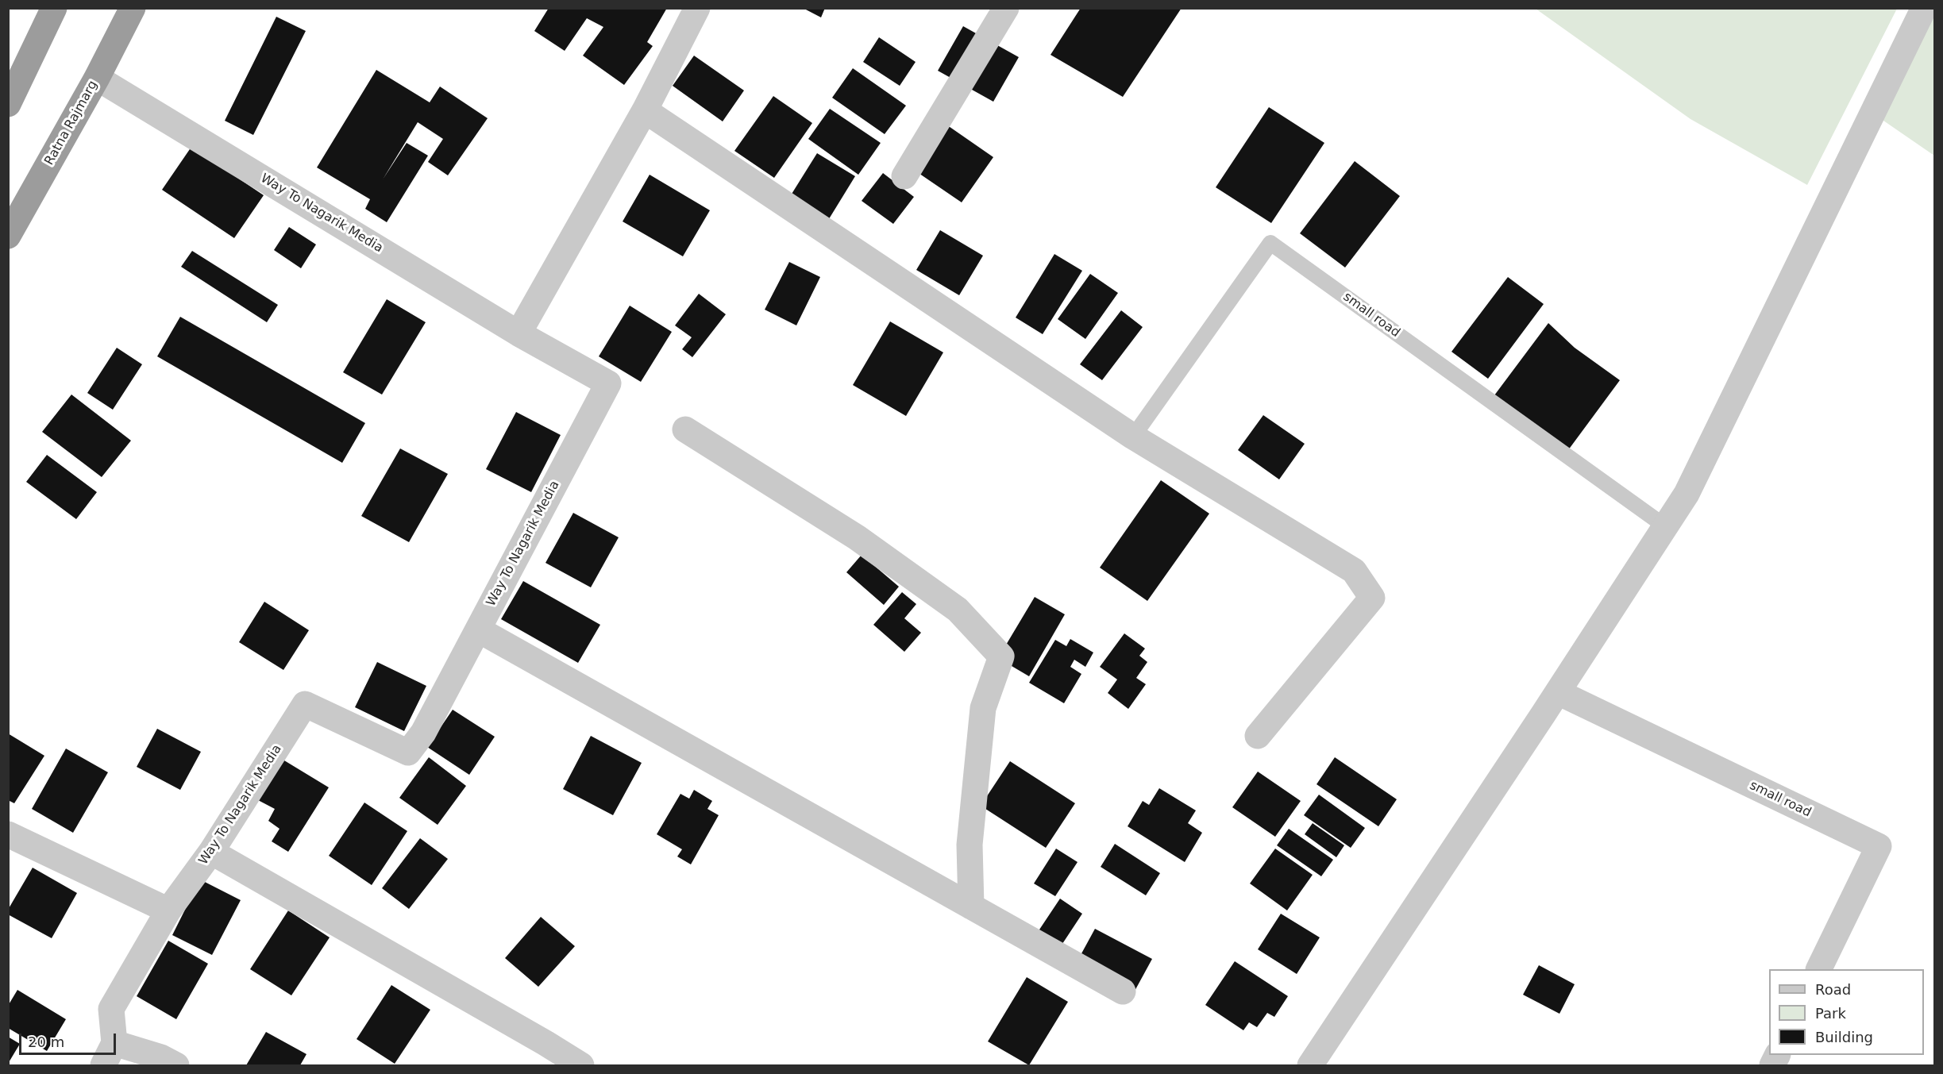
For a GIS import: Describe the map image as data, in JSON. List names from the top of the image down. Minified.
{"streets":{"highway":["Ratna Rajmarg"],"street":["Way To Nagarik Media","small road"]},"crossings":[["Ratna Rajmarg","Way To Nagarik Media"]],"legend":["Road","Park","Building"],"scale_bar":"20 m"}
